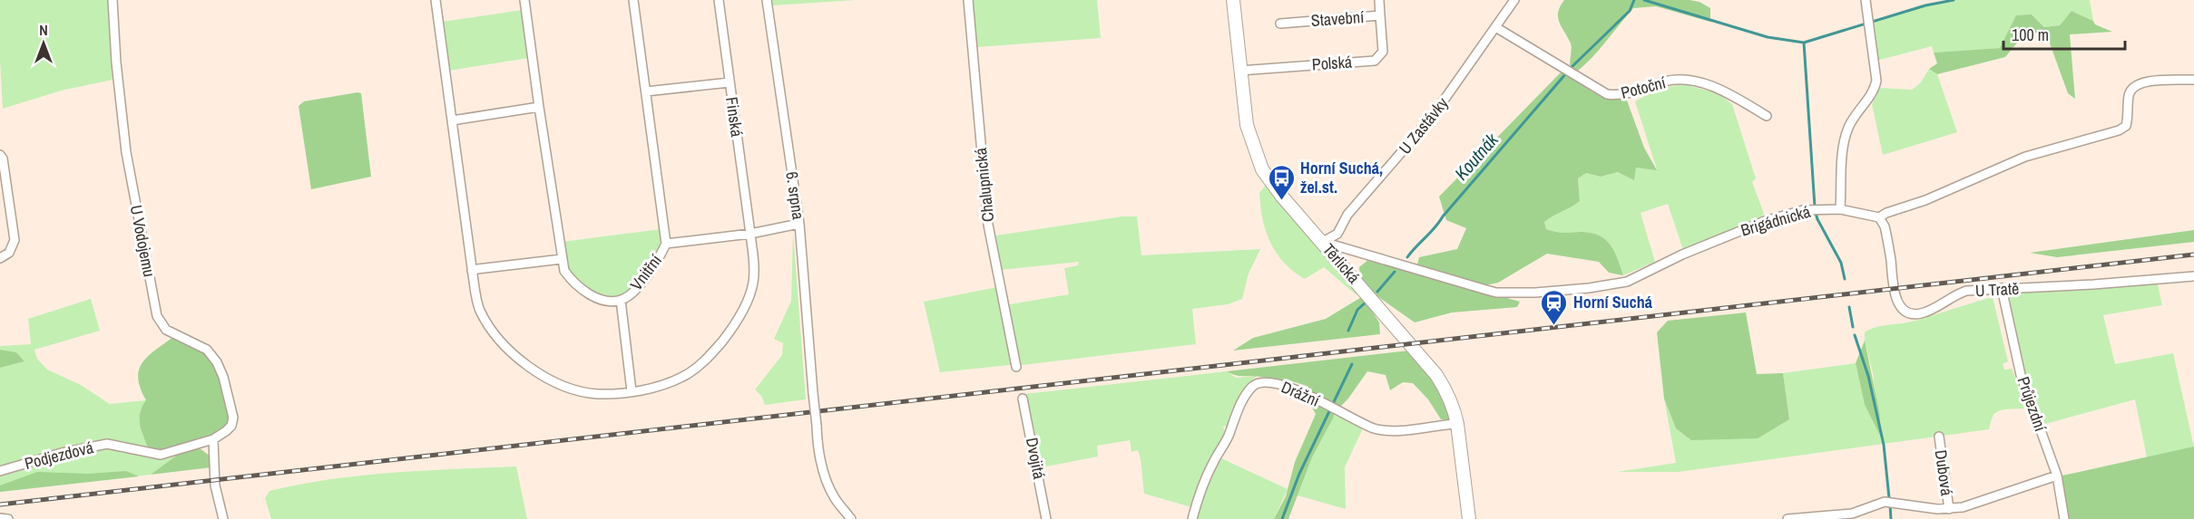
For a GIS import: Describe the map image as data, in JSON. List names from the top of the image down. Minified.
{"streets":{"main road":["Těrlická"],"street":["Stavební","Polská","Potoční","Finská","U Zastávky","Chalupnická","6. srpna","Brigádnická","U Vodojemu","Vnitřní","U Tratě","Drážní","Průjezdní","Podjezdová","Dvojitá","Dubová"]},"crossings":[["Stavební","Polská"],["Polská","Těrlická"],["Potoční","U Zastávky"],["U Zastávky","Brigádnická"],["U Zastávky","Těrlická"],["Brigádnická","Těrlická"],["Brigádnická","U Tratě"],["U Vodojemu","Podjezdová"],["Těrlická","Drážní"],["U Tratě","Průjezdní"]],"water":["Koutnák"],"places":{"bus stop":["Horní Suchá, žel.st."],"station":["Horní Suchá"]},"scale_bar":"100 m","north":"top"}
